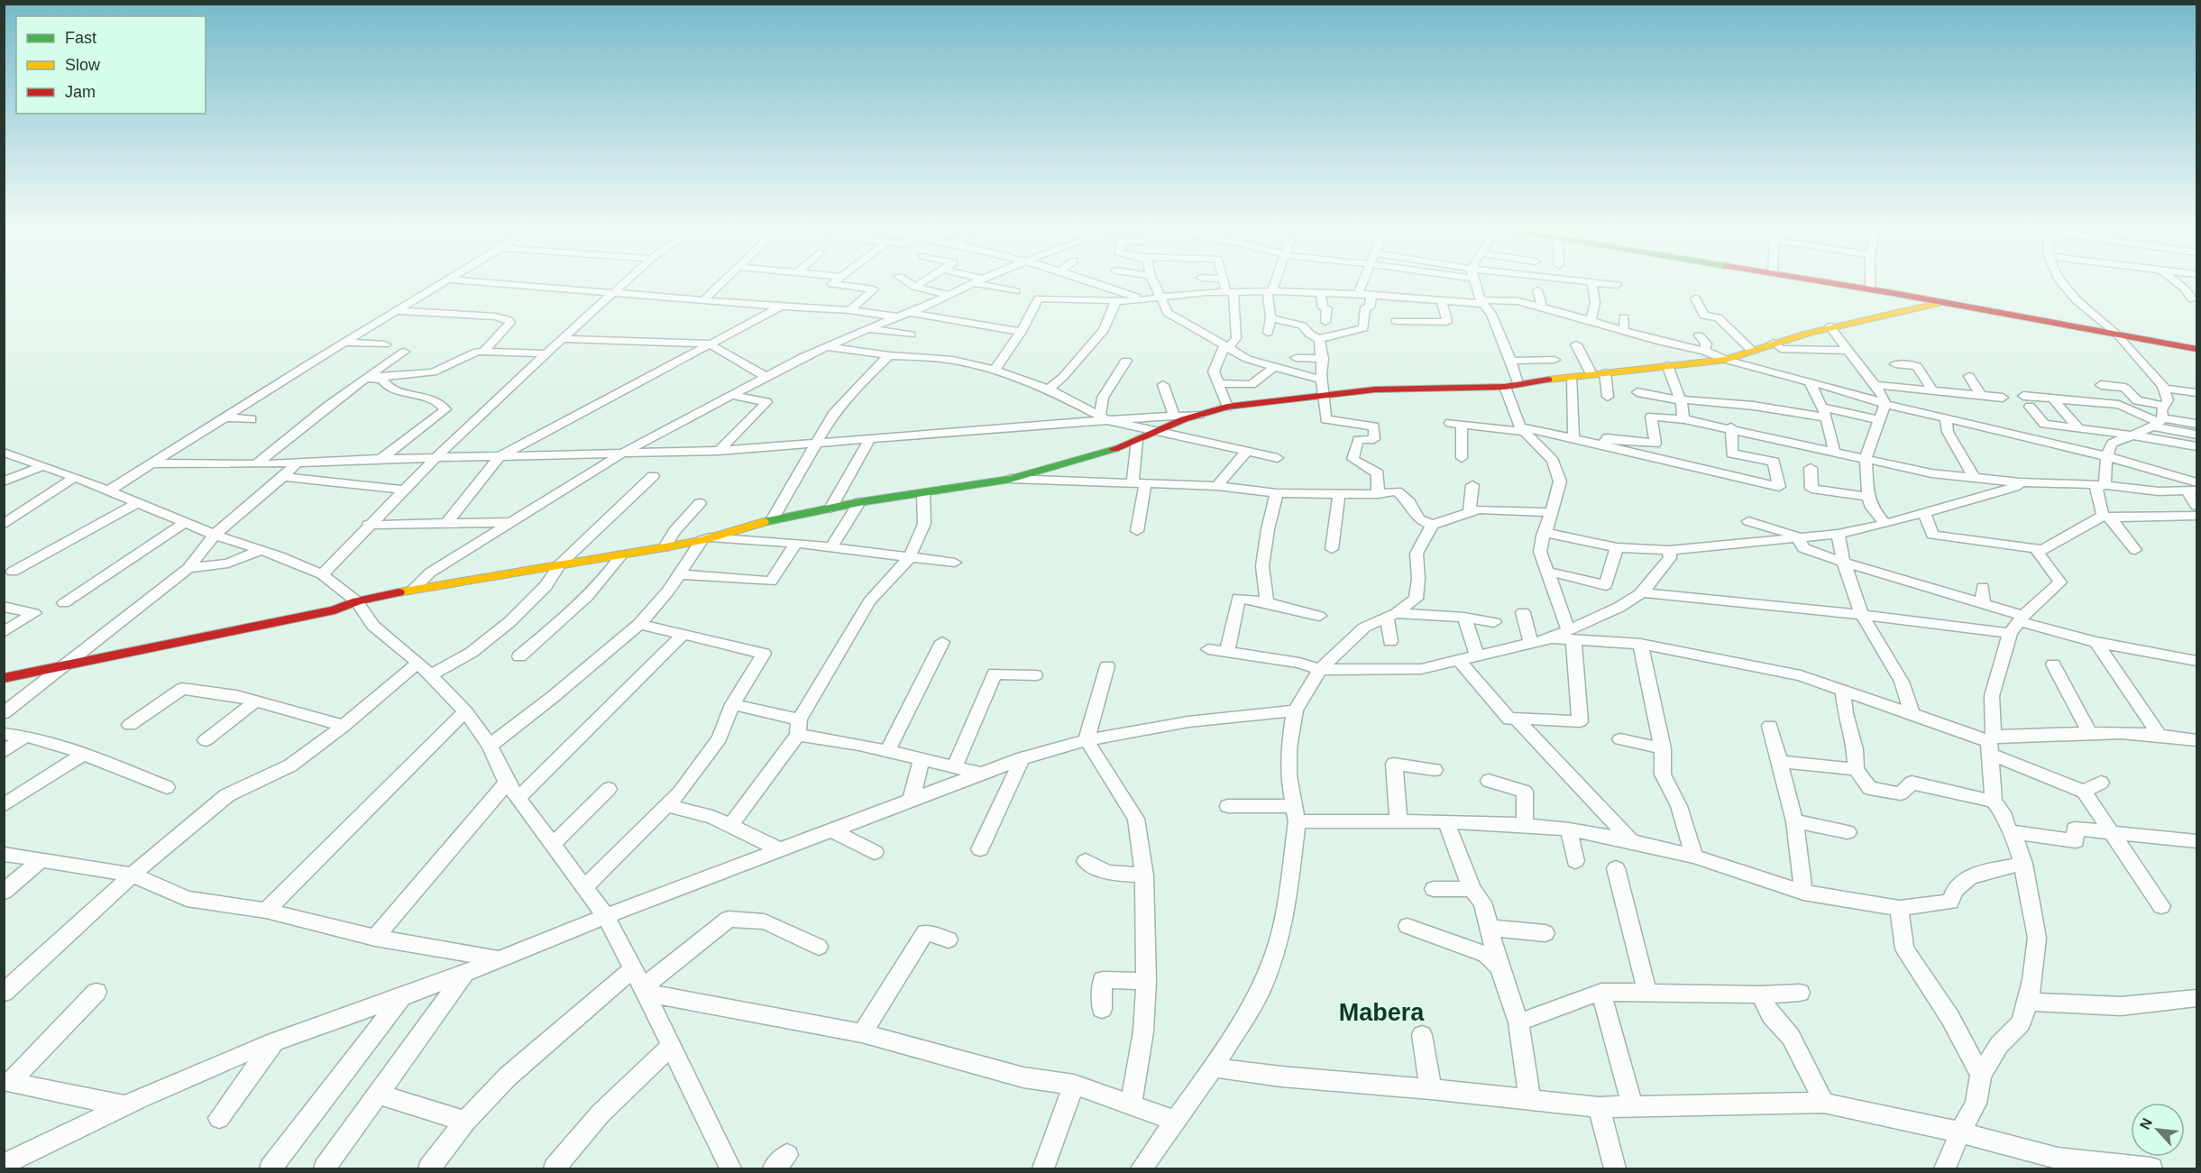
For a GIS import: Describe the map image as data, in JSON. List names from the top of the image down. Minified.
{"districts":["Mabera"],"legend":["Fast","Slow","Jam"],"north":"top left"}
